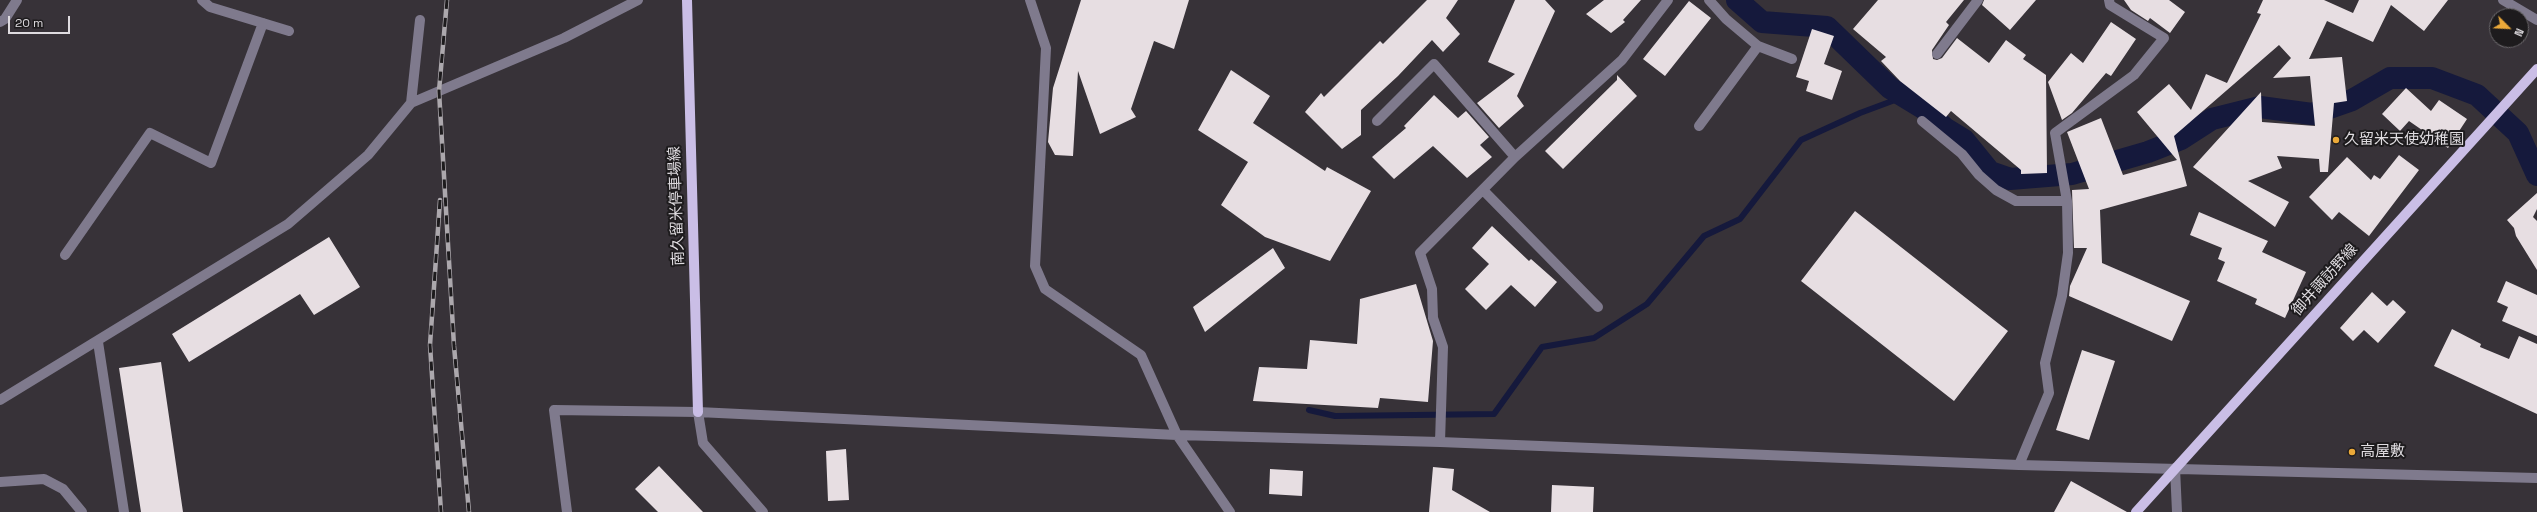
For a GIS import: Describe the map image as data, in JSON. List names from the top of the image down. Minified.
{"streets":{"main road":["南久留米停車場線","御井諏訪野線"]},"places":["久留米天使幼稚園","高屋敷"],"scale_bar":"20 m","north":"bottom right"}
